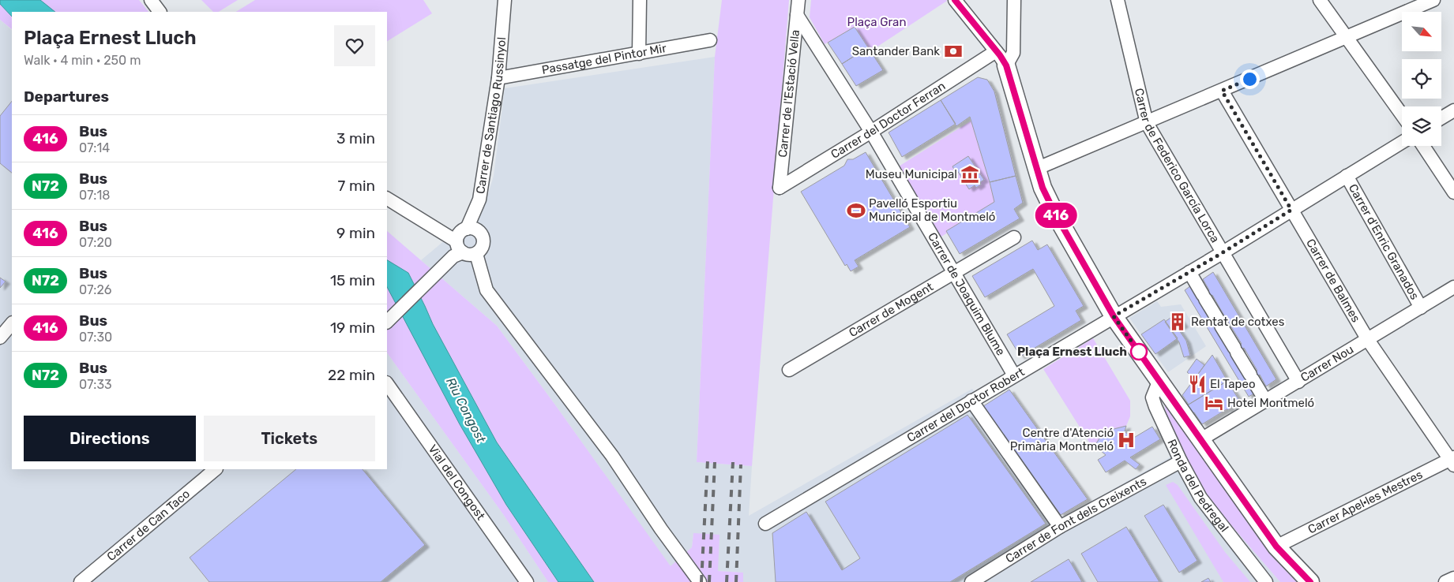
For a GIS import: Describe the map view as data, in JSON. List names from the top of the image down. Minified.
{"streets":{"street":["Passatge del Pintor Mir","Carrer de l'Estació Vella","Carrer de Santiago Russinyol","Carrer del Doctor Ferran","Carrer de Federico García Lorca","Carrer d'Enric Granados","Carrer de Balmes","Carrer de Joaquim Blume","Carrer de Mogent","Carrer Nou","Carrer del Doctor Robert","Vial del Congost","Ronda del Pedregal","Carrer Apel·les Mestres","Carrer de Font dels Creixents","Carrer de Can Taco"]},"crossings":[["Passatge del Pintor Mir","Carrer de Santiago Russinyol"],["Carrer de l'Estació Vella","Carrer del Doctor Ferran"],["Carrer de l'Estació Vella","Carrer de Joaquim Blume"],["Carrer del Doctor Ferran","Carrer de Joaquim Blume"],["Carrer de Federico García Lorca","Carrer Nou"],["Carrer de Federico García Lorca","Carrer del Doctor Robert"],["Carrer d'Enric Granados","Carrer Nou"],["Carrer d'Enric Granados","Carrer del Doctor Robert"],["Carrer de Balmes","Carrer Nou"],["Carrer de Balmes","Carrer del Doctor Robert"],["Carrer de Balmes","Carrer Apel·les Mestres"],["Carrer de Joaquim Blume","Carrer de Mogent"],["Carrer de Joaquim Blume","Carrer del Doctor Robert"],["Ronda del Pedregal","Carrer de Font dels Creixents"]],"water":["Riu Congost"],"parks":["Plaça Gran"],"places":{"bank":["Santander Bank"],"museum":["Museu Municipal"],"sports":["Pavelló Esportiu Municipal de Montmeló"],"building":["Rentat de cotxes"],"other":["Plaça Ernest Lluch"],"restaurant":["El Tapeo"],"hotel":["Hotel Montmeló"],"hospital":["Centre d'Atenció Primària Montmeló"]},"lines":["bus line 416"],"north":"bottom right","page":{"on_map":"416","heading":[["Plaça Ernest Lluch","Walk · 4 min · 250 m"],"Departures"],"list":[{"mark":"416","name":"Bus","note":"07:14","value":"3 min"},{"mark":"N72","name":"Bus","note":"07:18","value":"7 min"},{"mark":"416","name":"Bus","note":"07:20","value":"9 min"},{"mark":"N72","name":"Bus","note":"07:26","value":"15 min"},{"mark":"416","name":"Bus","note":"07:30","value":"19 min"},{"mark":"N72","name":"Bus","note":"07:33","value":"22 min"}],"buttons":["Directions","Tickets"]}}
